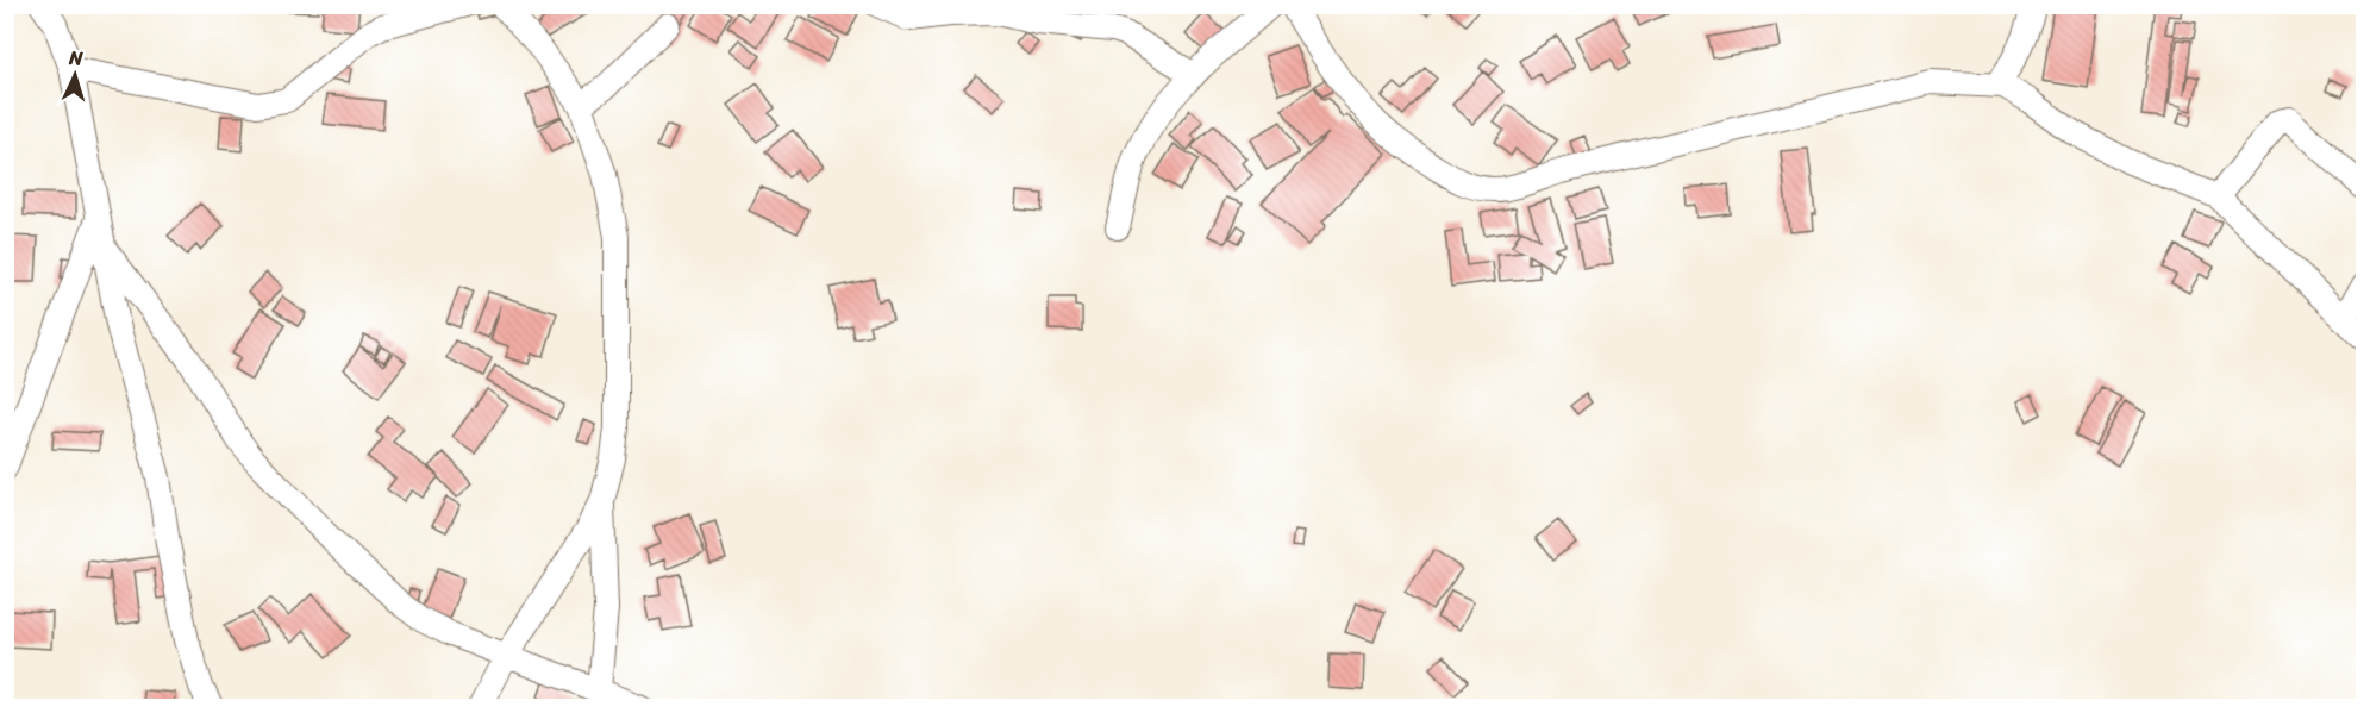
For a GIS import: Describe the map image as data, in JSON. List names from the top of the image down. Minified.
{"north":"top"}
